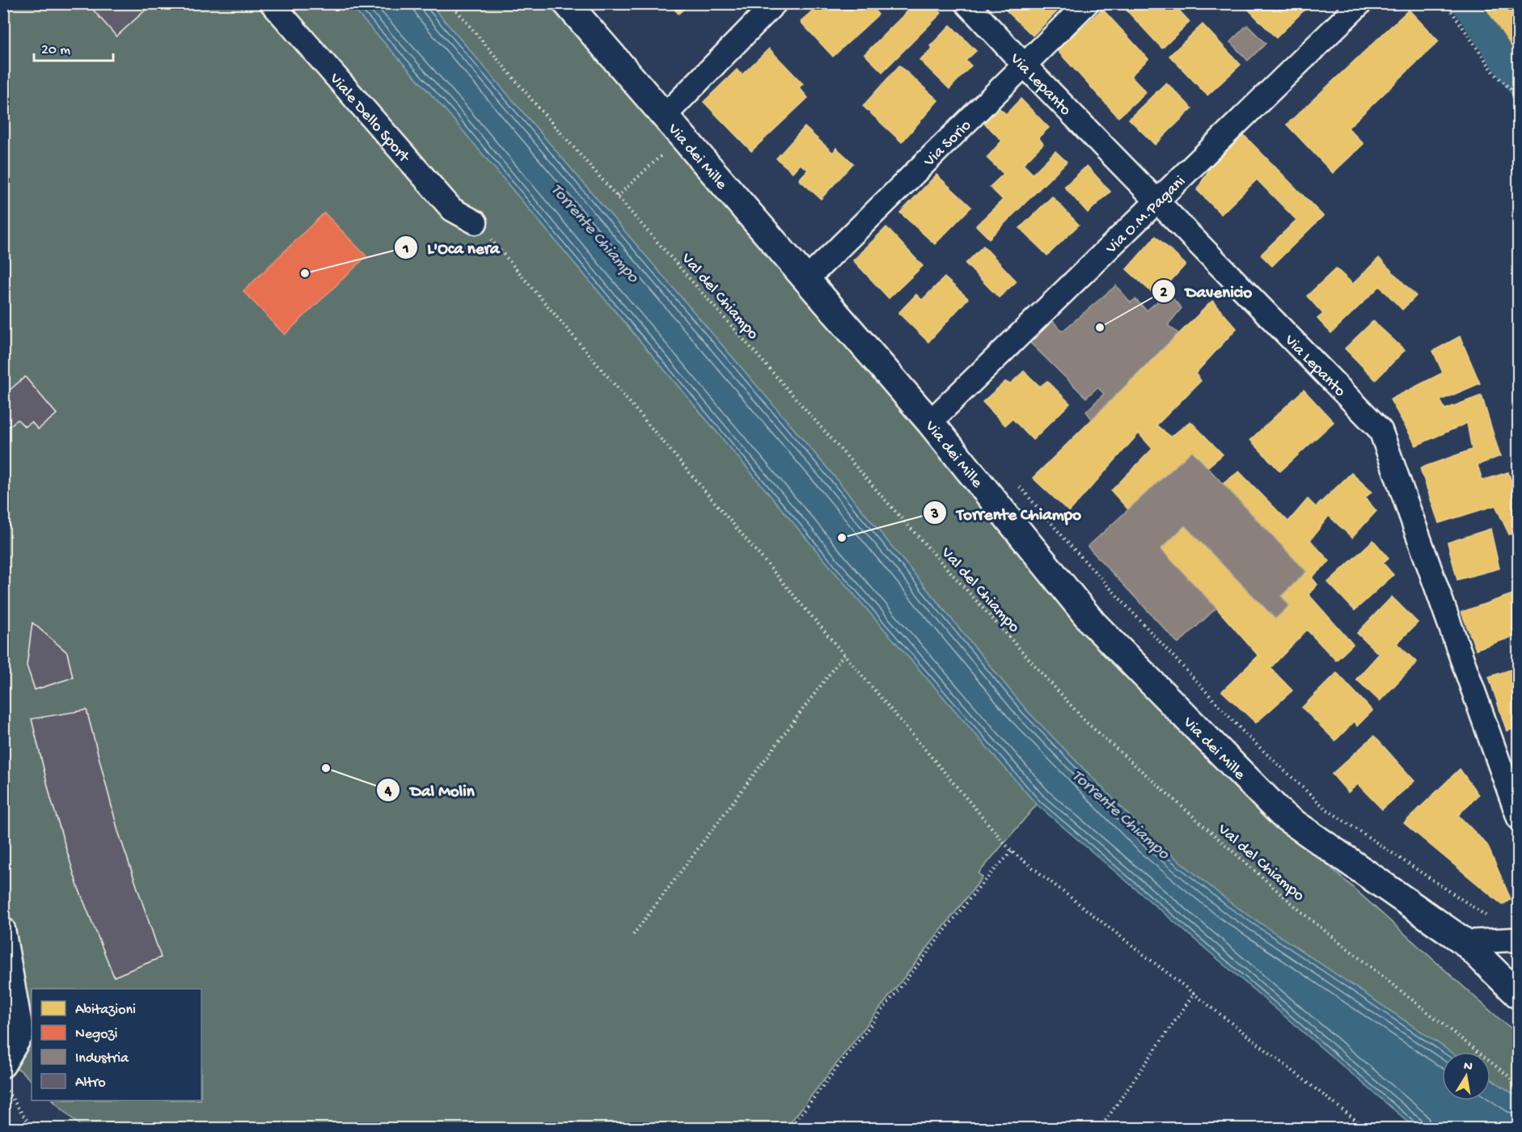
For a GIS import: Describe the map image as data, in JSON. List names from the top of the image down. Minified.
{"streets":{"main road":["Via dei Mille"],"street":["Via Lepanto","Viale Dello Sport","Via Sorio","Via O.M.Pagani"],"path":["Val del Chiampo"]},"crossings":[["Via Lepanto","Via Sorio"],["Via Lepanto","Via O.M.Pagani"],["Via Sorio","Via dei Mille"],["Via dei Mille","Via O.M.Pagani"]],"water":["Torrente Chiampo"],"places":["L'Oca nera","Davenicio","Torrente Chiampo","Dal Molin"],"legend":["Abitazioni","Negozi","Industria","Altro"],"scale_bar":"20 m","north":"top"}
